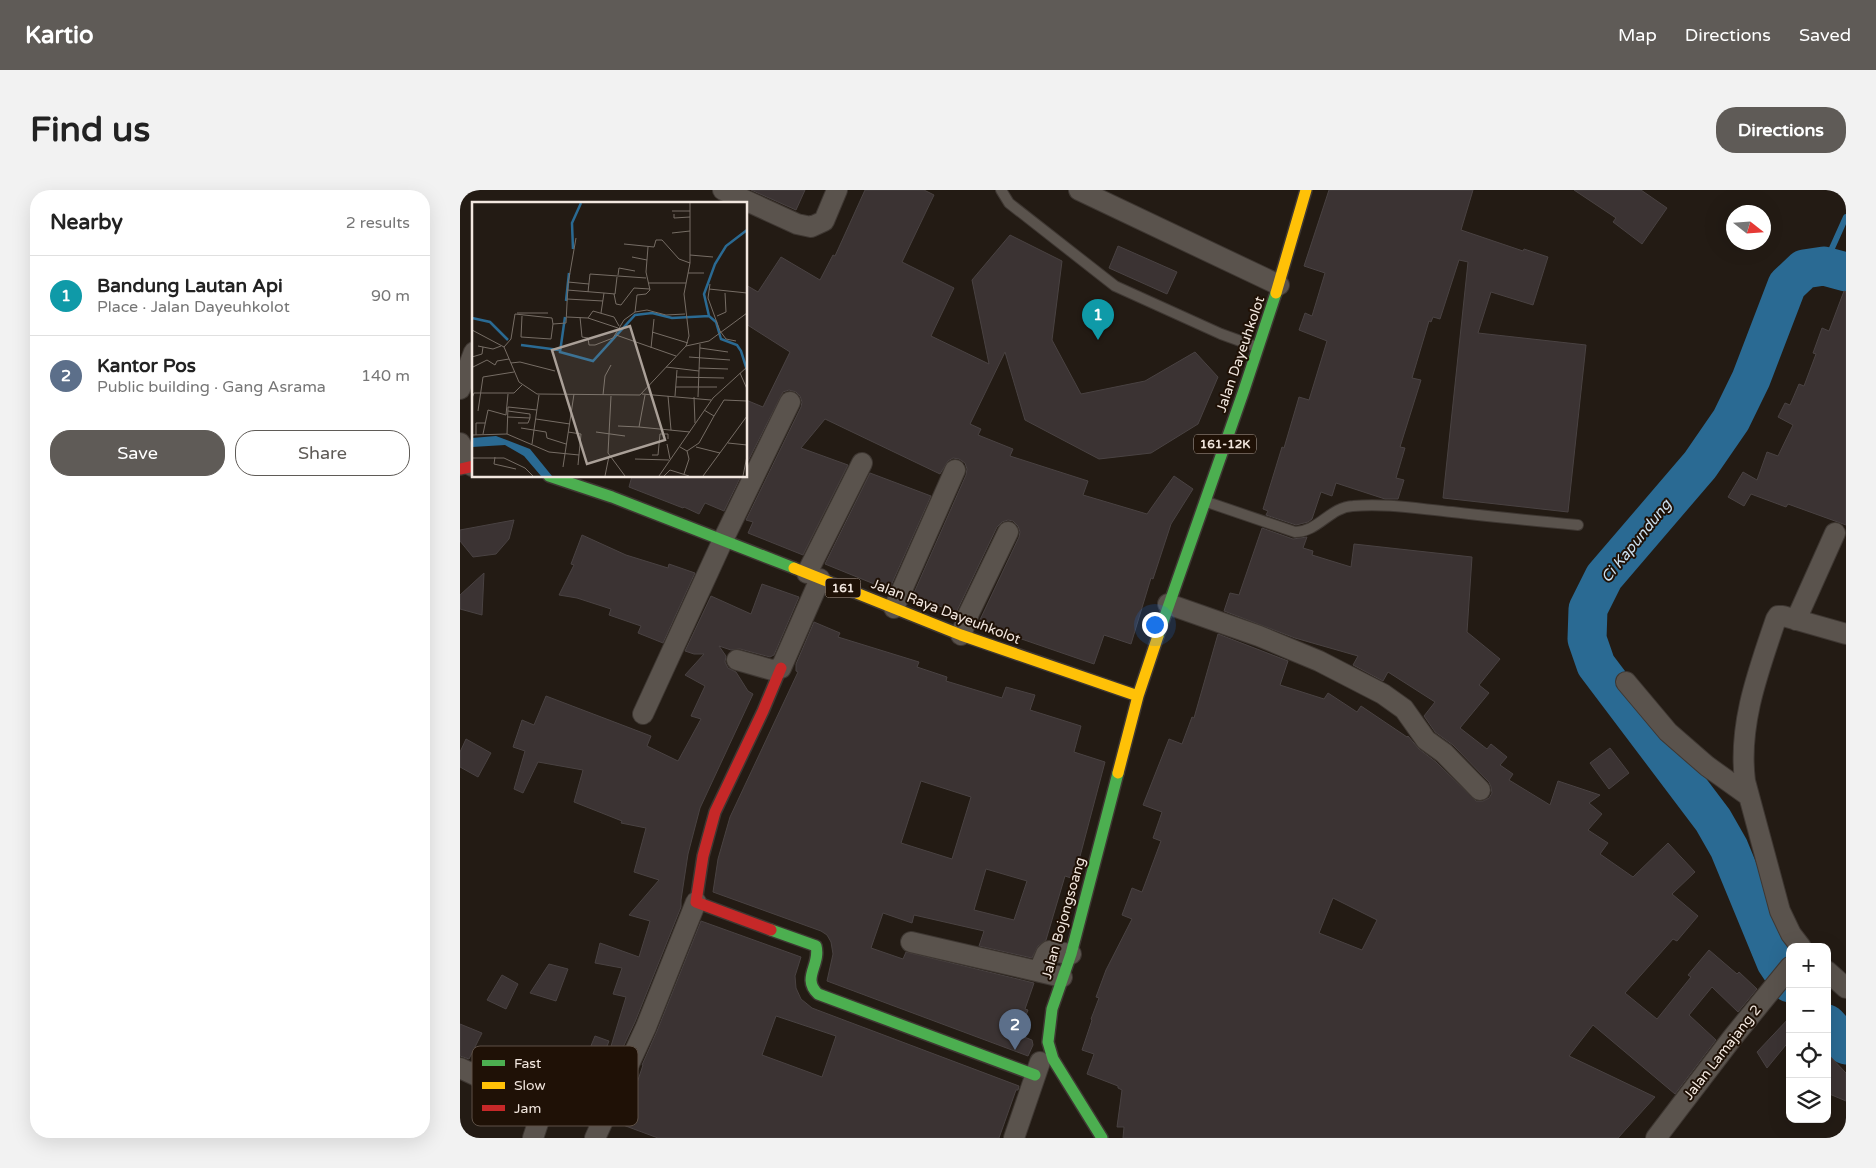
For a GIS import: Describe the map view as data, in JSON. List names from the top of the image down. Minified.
{"streets":{"main road":["Jalan Dayeuhkolot","161-12K","161","Jalan Raya Dayeuhkolot","Jalan Bojongsoang"],"street":["Jalan Lamajang 2"]},"crossings":[["Jalan Dayeuhkolot","Jalan Raya Dayeuhkolot"],["Jalan Dayeuhkolot","Jalan Bojongsoang"],["Jalan Raya Dayeuhkolot","Jalan Bojongsoang"]],"water":["Ci Kapundung"],"legend":["Fast","Slow","Jam"],"north":"right","page":{"header":"Kartio","nav":["Map","Directions","Saved"],"buttons":["Directions",["Save","Share"]],"title":"Find us","heading":["Nearby","2 results"],"list":[{"mark":"1","name":"Bandung Lautan Api","note":"Place · Jalan Dayeuhkolot","value":"90 m"},{"mark":"2","name":"Kantor Pos","note":"Public building · Gang Asrama","value":"140 m"}],"pins":["1","2"],"map_buttons":["+","−"]}}
